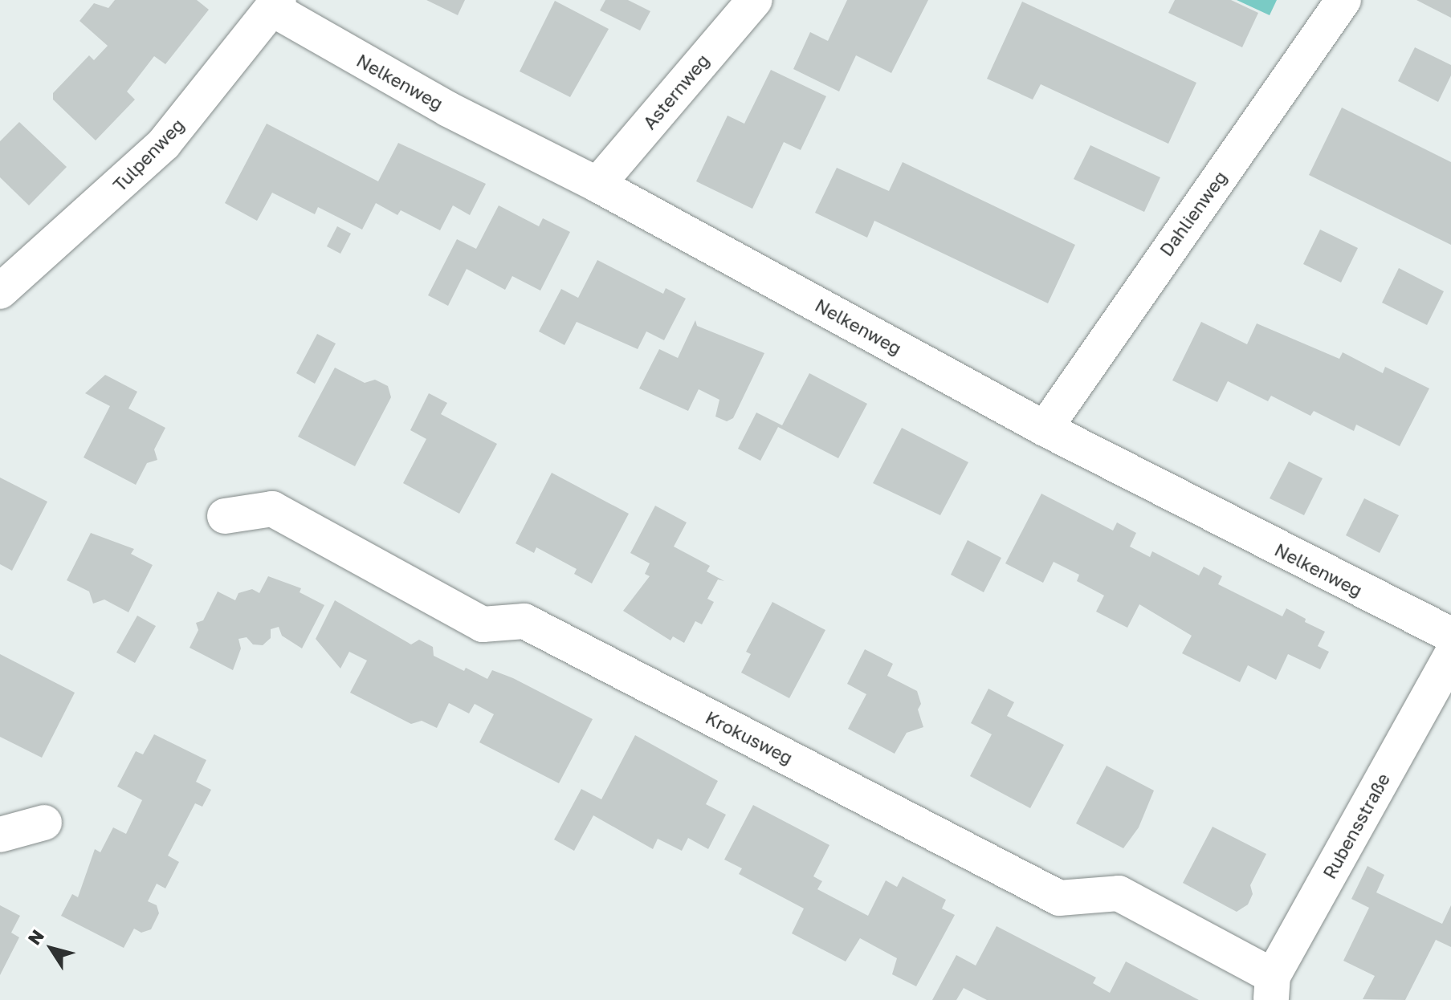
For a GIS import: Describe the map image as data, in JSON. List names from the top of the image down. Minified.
{"streets":{"street":["Nelkenweg","Asternweg","Tulpenweg","Dahlienweg","Krokusweg","Rubensstraße"]},"crossings":[["Nelkenweg","Asternweg"],["Nelkenweg","Tulpenweg"],["Nelkenweg","Dahlienweg"],["Krokusweg","Rubensstraße"]],"north":"top left"}
